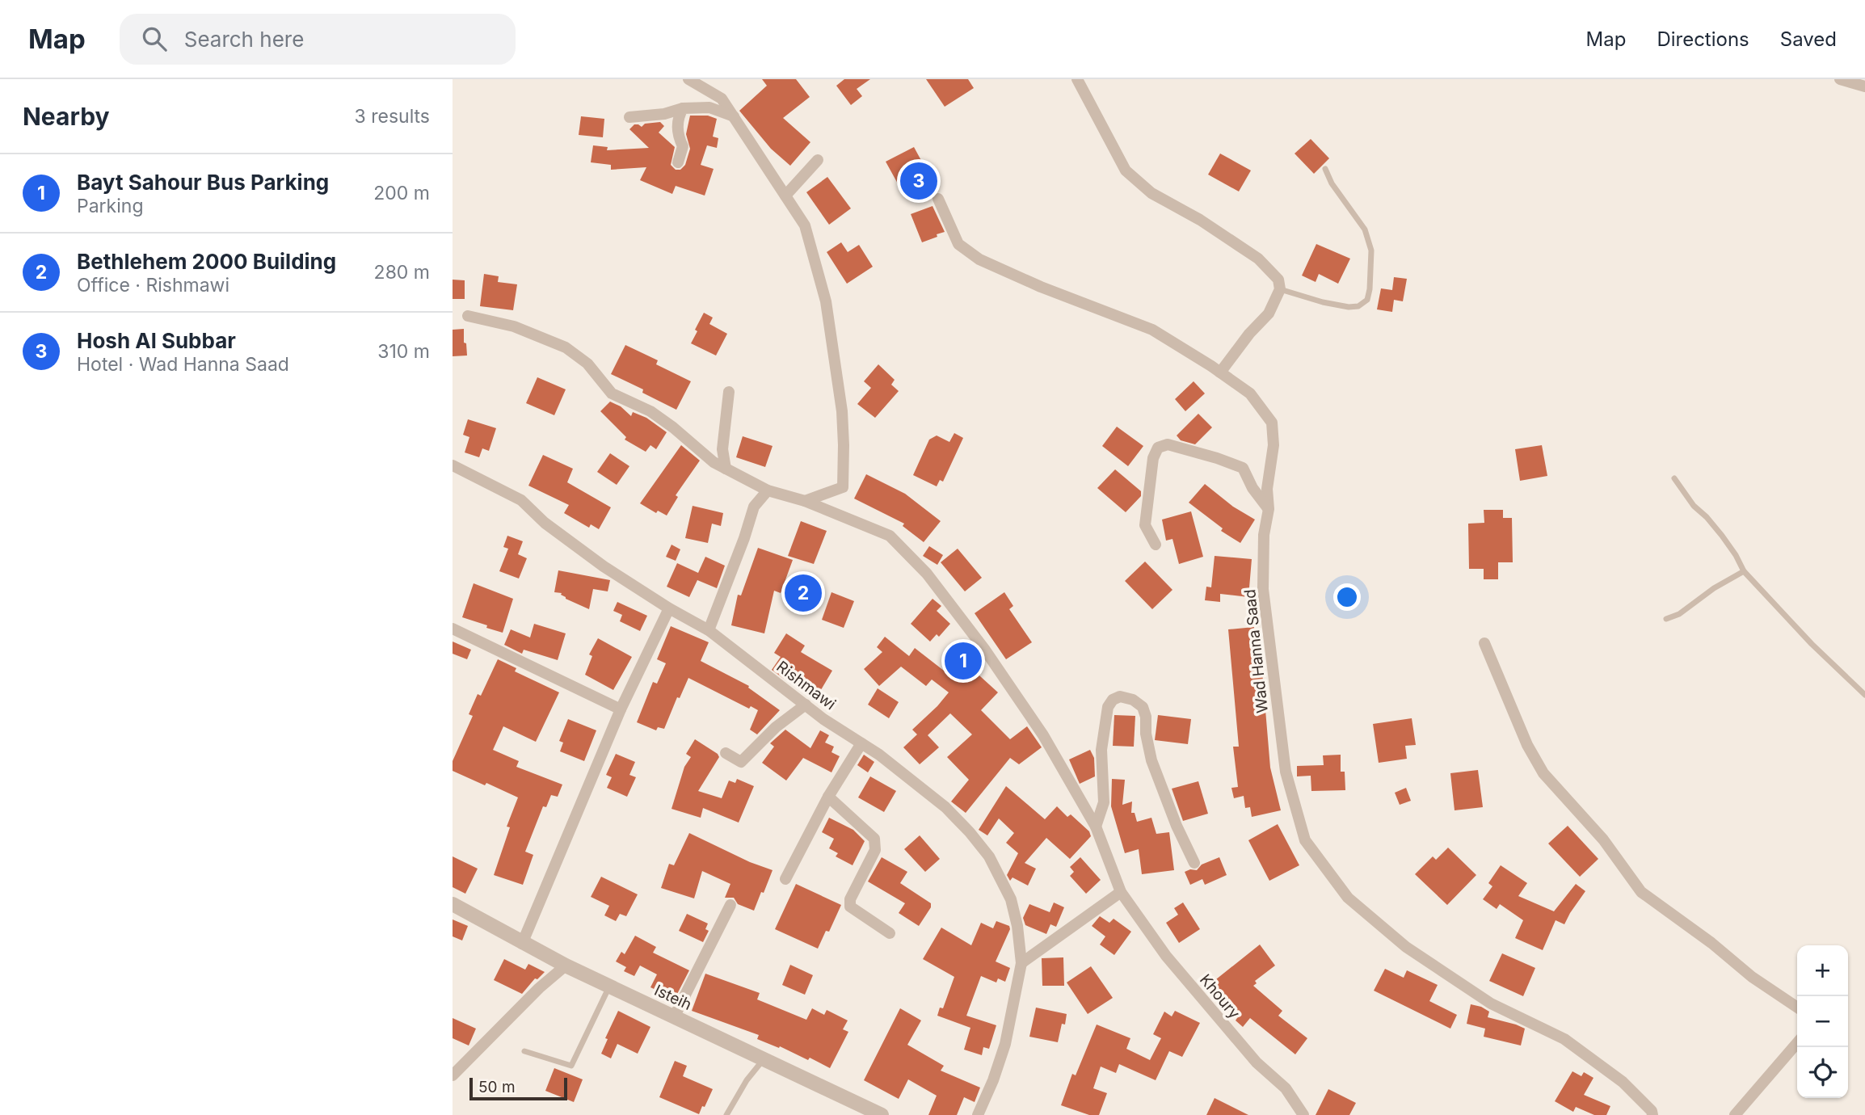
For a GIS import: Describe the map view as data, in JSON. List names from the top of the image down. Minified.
{"streets":{"street":["Wad Hanna Saad","Rishmawi","Khoury","Isteih"]},"scale_bar":"50 m","page":{"header":"Map","search":"Search here","nav":["Map","Directions","Saved"],"heading":["Nearby","3 results"],"list":[{"mark":"1","name":"Bayt Sahour Bus Parking","note":"Parking","value":"200 m"},{"mark":"2","name":"Bethlehem 2000 Building","note":"Office · Rishmawi","value":"280 m"},{"mark":"3","name":"Hosh Al Subbar","note":"Hotel · Wad Hanna Saad","value":"310 m"}],"pins":["3","2","1"],"map_buttons":["+","−"],"scale":"50 m"}}
